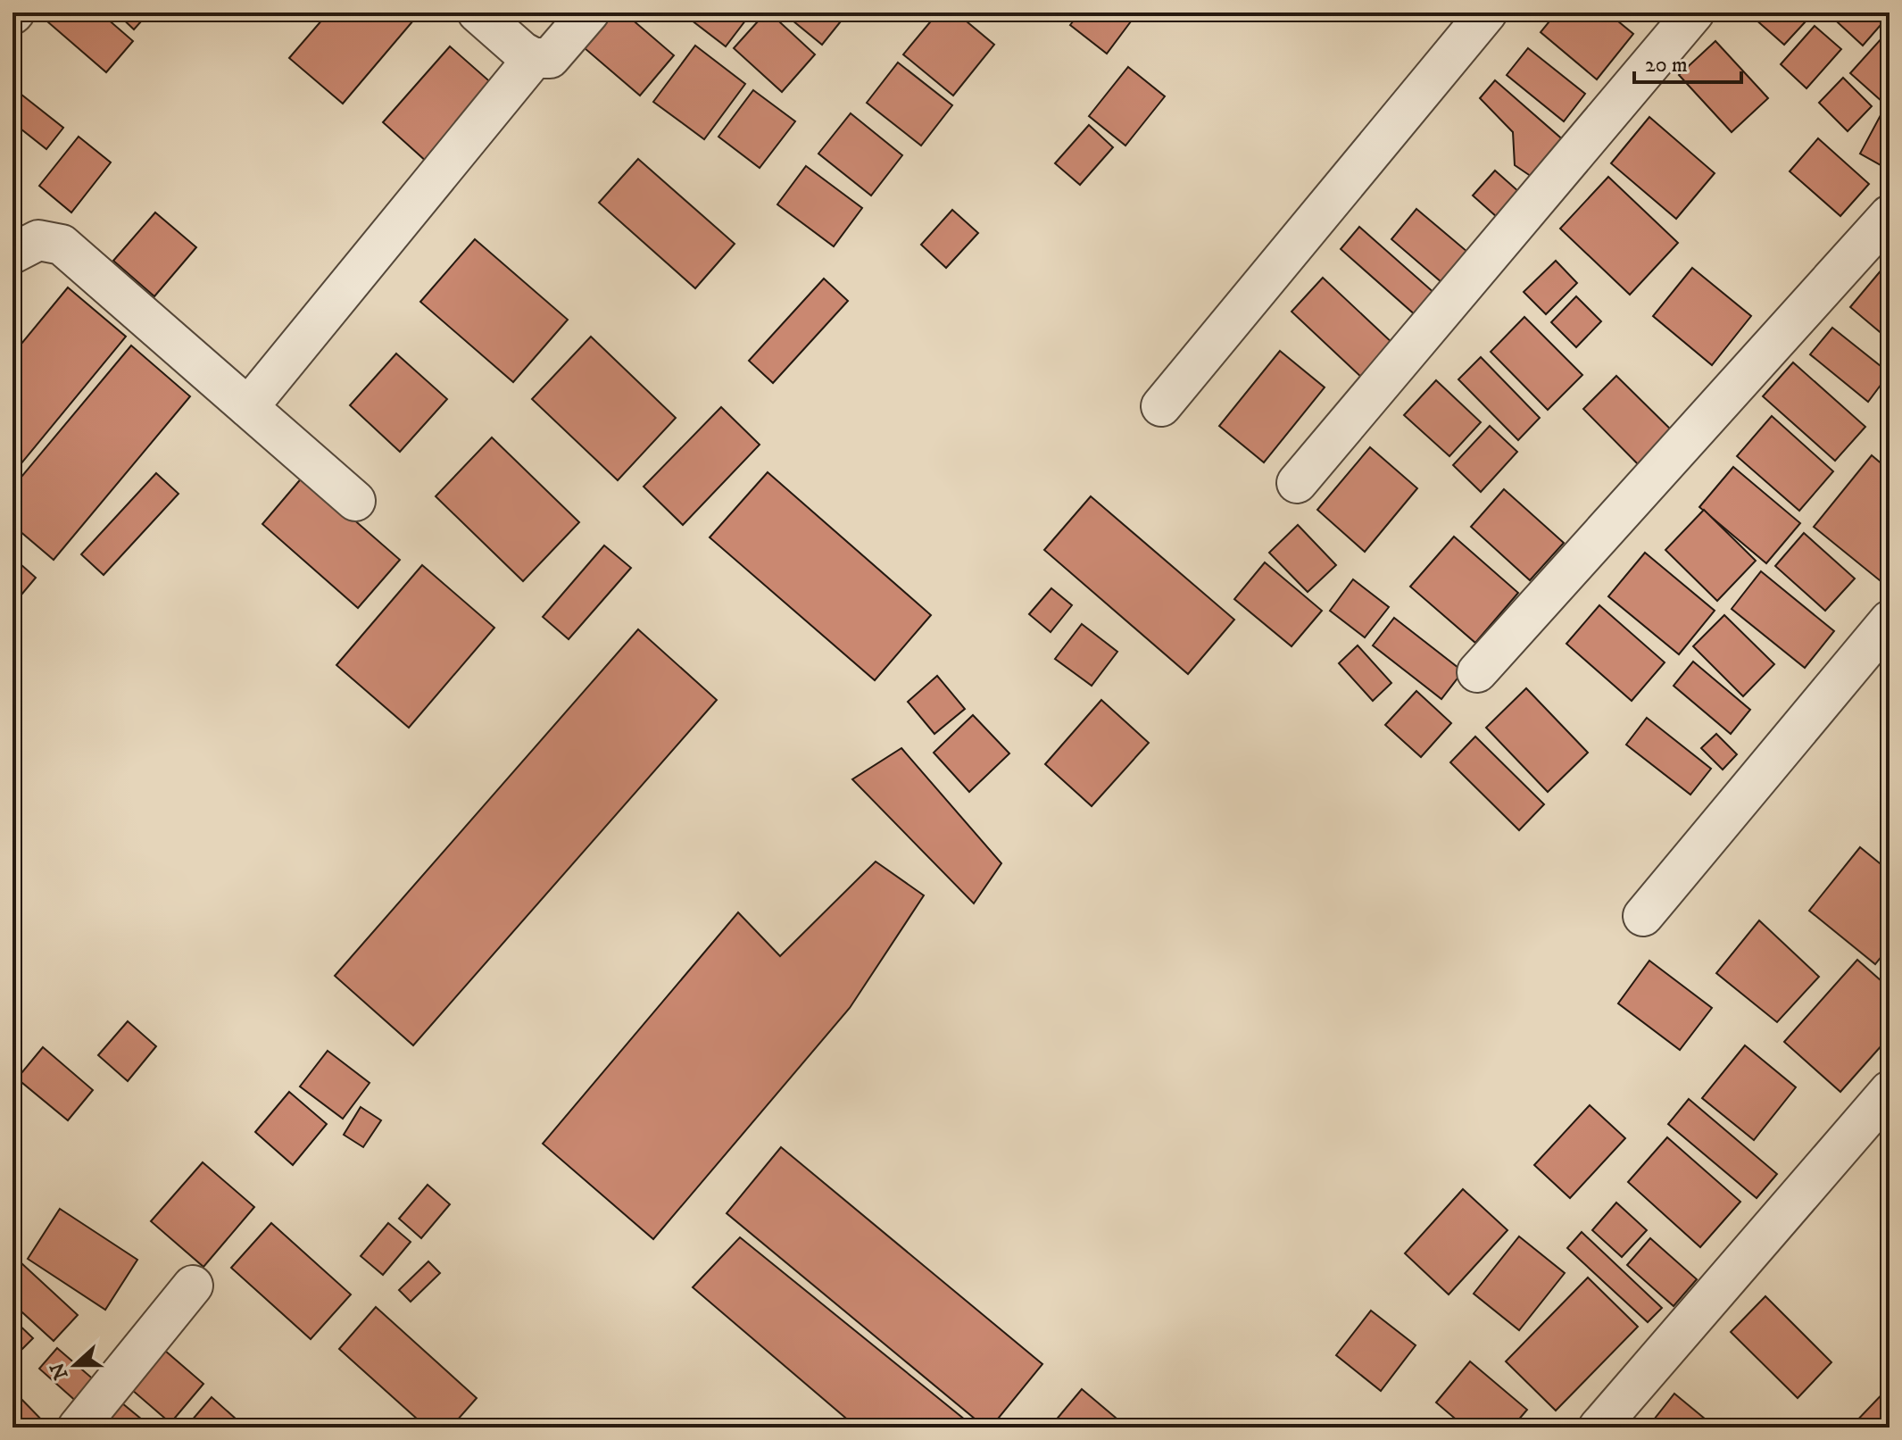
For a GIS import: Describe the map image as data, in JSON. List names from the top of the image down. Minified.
{"scale_bar":"20 m","north":"left"}
